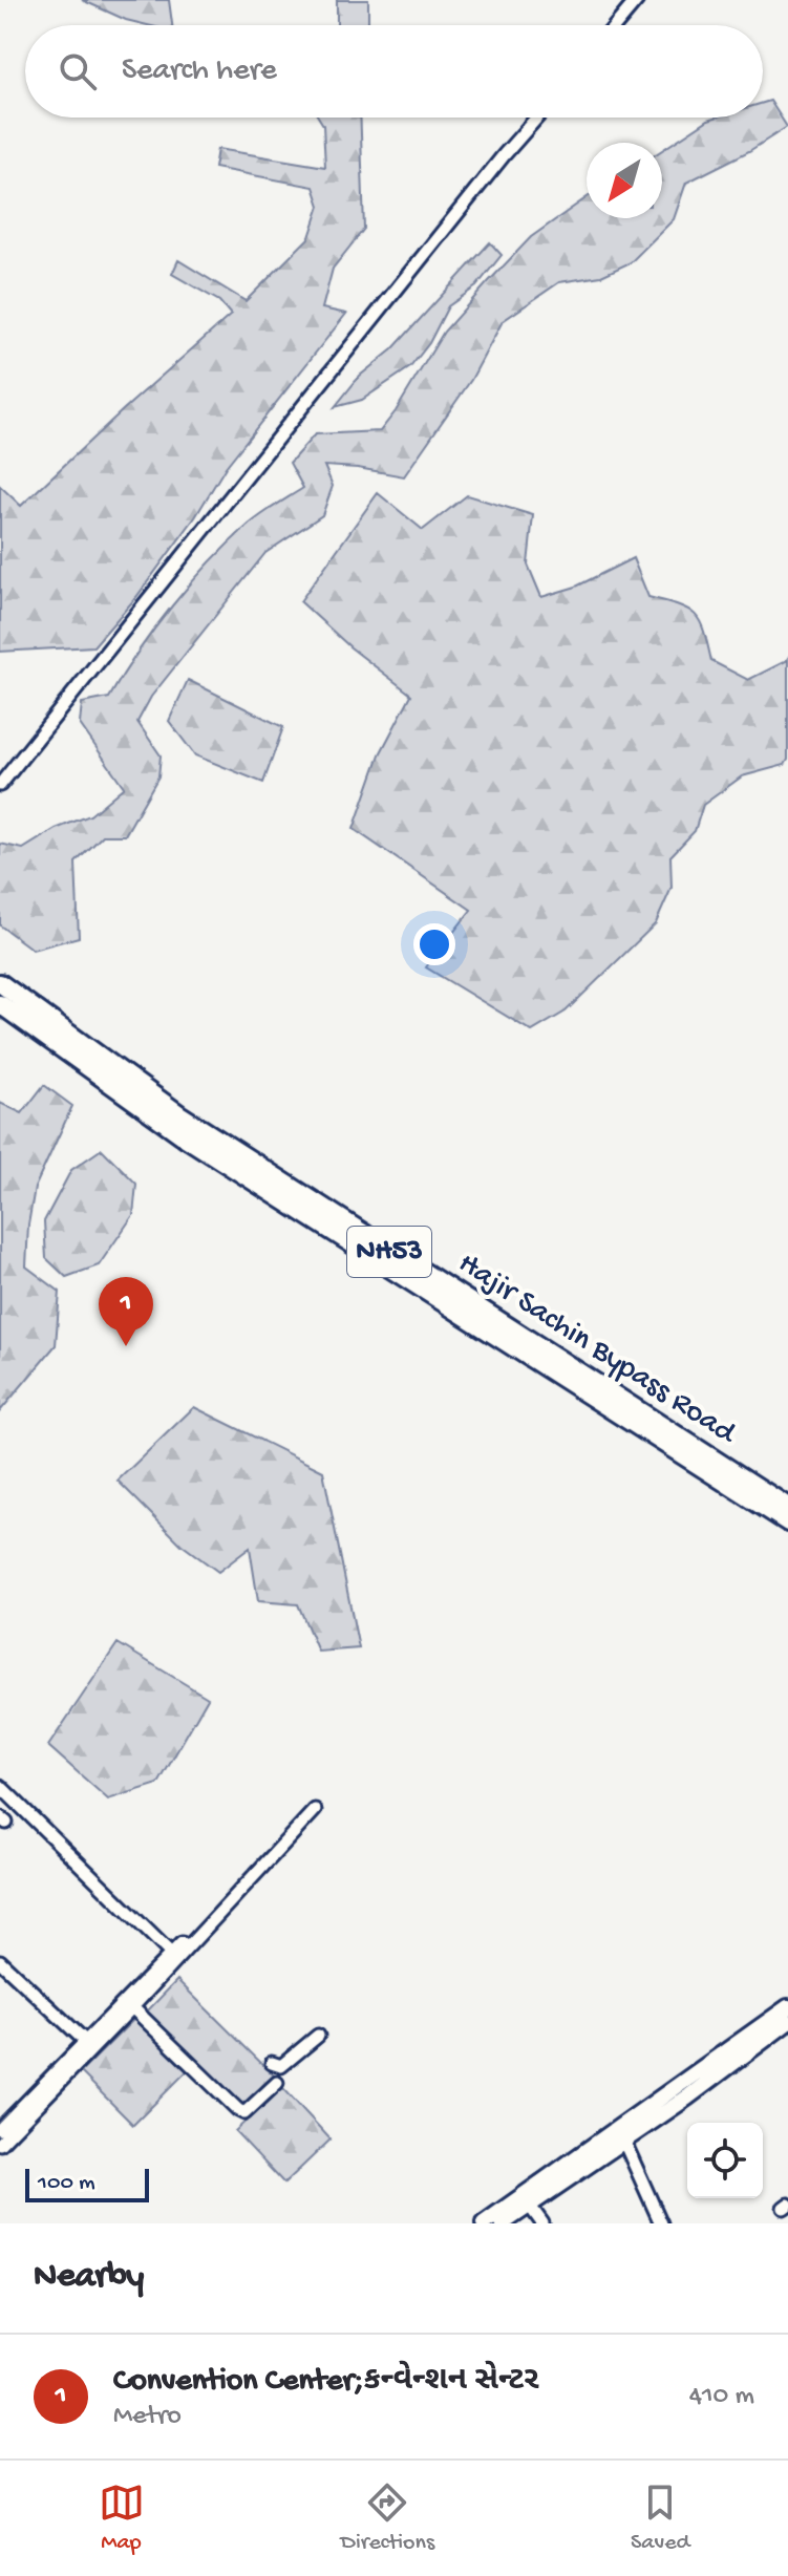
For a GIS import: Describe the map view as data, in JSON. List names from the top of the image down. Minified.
{"streets":{"highway":["NH53","Hajir Sachin Bypass Road"]},"scale_bar":"100 m","north":"bottom left","page":{"search":"Search here","pins":"1","scale":"100 m","heading":"Nearby","list":[{"mark":"1","name":"Convention Center;કન્વેન્શન સેન્ટર","note":"Metro","value":"410 m"}],"nav":["Map","Directions","Saved"]}}
